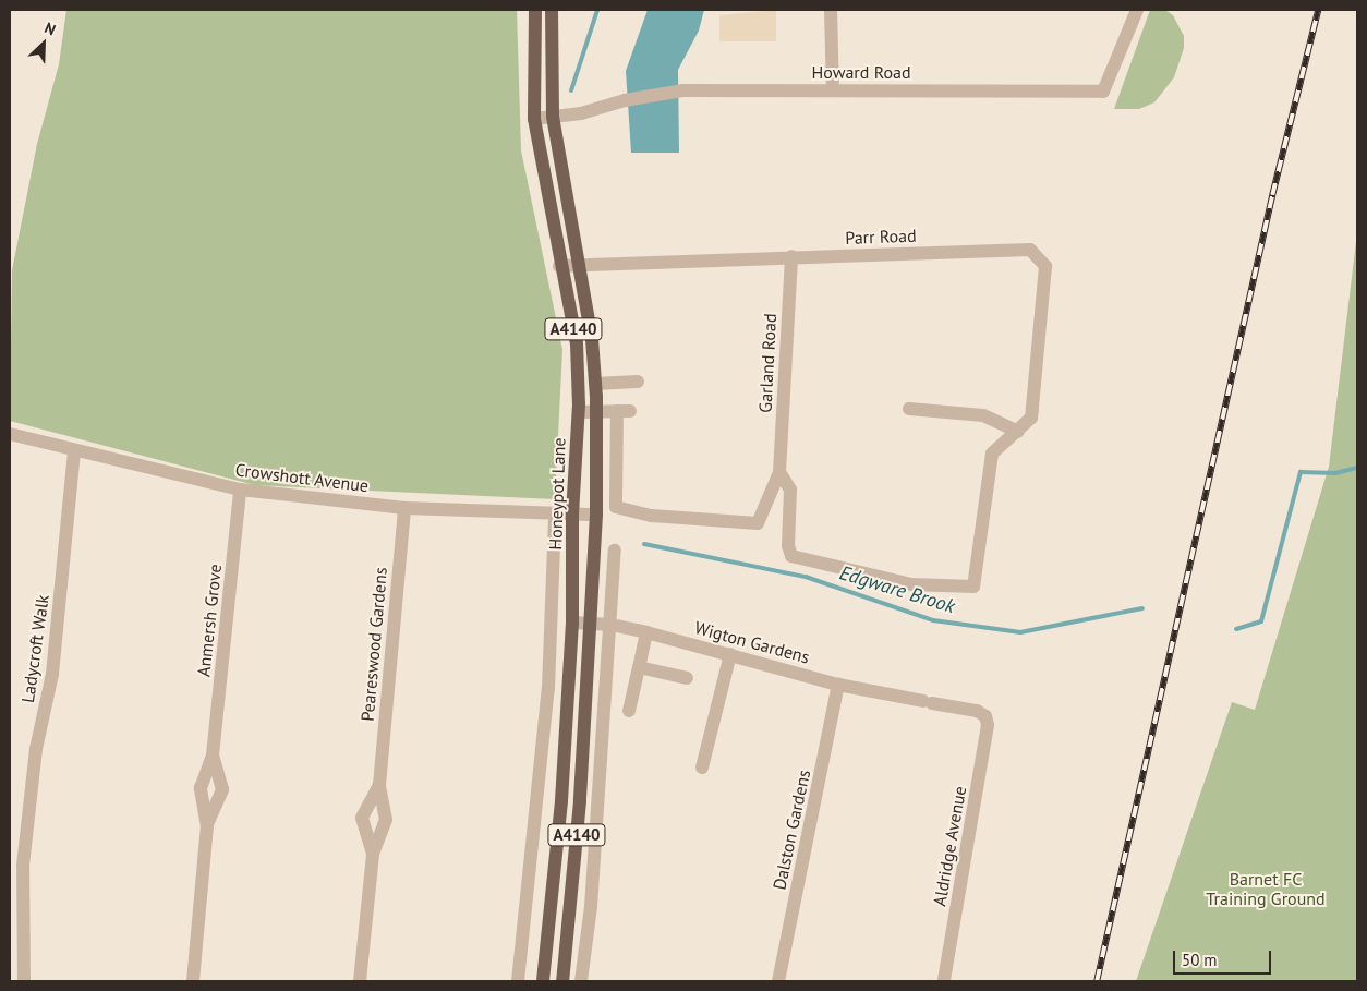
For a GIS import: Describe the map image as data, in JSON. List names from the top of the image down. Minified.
{"streets":{"main road":["A4140","Honeypot Lane"],"street":["Howard Road","Parr Road","Garland Road","Crowshott Avenue","Anmersh Grove","Wigton Gardens","Peareswood Gardens","Ladycroft Walk","Dalston Gardens","Aldridge Avenue"]},"crossings":[["Howard Road","A4140"],["Howard Road","Honeypot Lane"],["Parr Road","A4140"],["Parr Road","Garland Road"],["Parr Road","Honeypot Lane"],["A4140","Crowshott Avenue"],["A4140","Wigton Gardens"],["Crowshott Avenue","Honeypot Lane"],["Crowshott Avenue","Anmersh Grove"],["Crowshott Avenue","Peareswood Gardens"],["Crowshott Avenue","Ladycroft Walk"],["Honeypot Lane","Wigton Gardens"],["Wigton Gardens","Dalston Gardens"],["Wigton Gardens","Aldridge Avenue"]],"water":["Edgware Brook"],"parks":["Barnet FC Training Ground"],"scale_bar":"50 m","north":"top right"}
